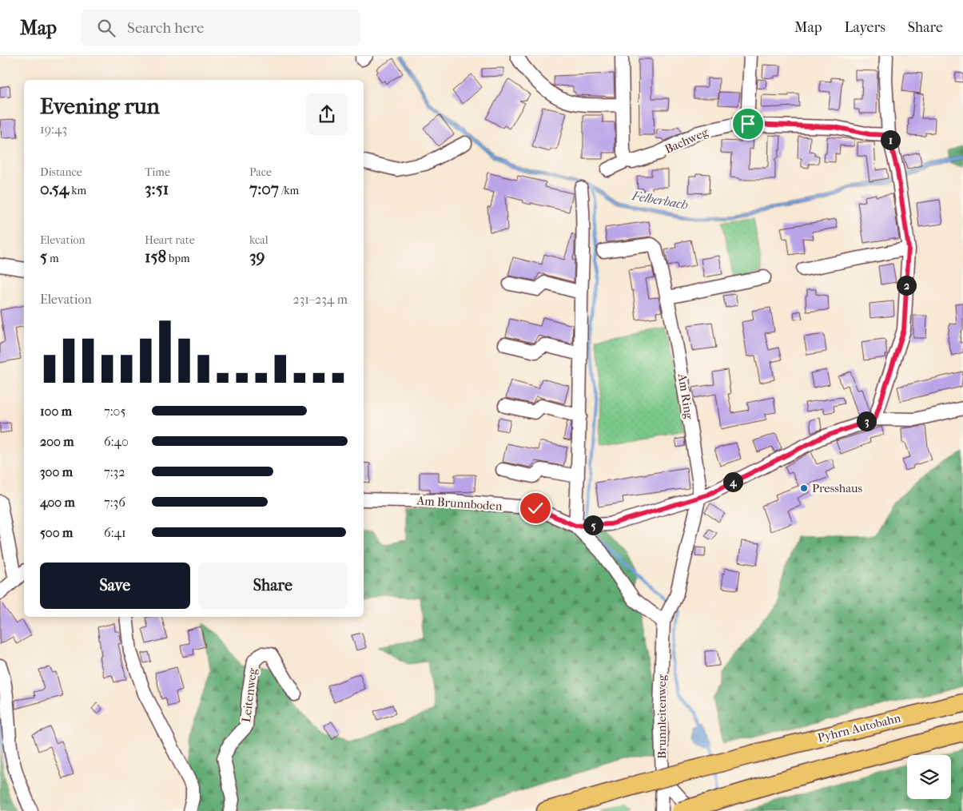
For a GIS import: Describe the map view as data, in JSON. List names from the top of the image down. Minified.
{"streets":{"highway":["Pyhrn Autobahn"],"street":["Bachweg","Am Ring","Am Brunnboden","Leitenweg","Brunnleitenweg"]},"crossings":[["Am Ring","Am Brunnboden"],["Am Ring","Brunnleitenweg"],["Am Brunnboden","Brunnleitenweg"]],"water":["Felberbach"],"places":["Presshaus"],"page":{"header":"Map","search":"Search here","nav":["Map","Layers","Share"],"heading":["Evening run","19:43"],"pins":["1","2","3","4","5"],"stats":[["Distance","0.54 km"],["Time","3:51"],["Pace","7:07 /km"],["Elevation","5 m"],["Heart rate","158 bpm"],["kcal","39"]],"chart":["Elevation","231–234 m"],"list":[{"name":"100 m","note":"7:05"},{"name":"200 m","note":"6:40"},{"name":"300 m","note":"7:32"},{"name":"400 m","note":"7:36"},{"name":"500 m","note":"6:41"}],"buttons":["Save","Share"]}}
